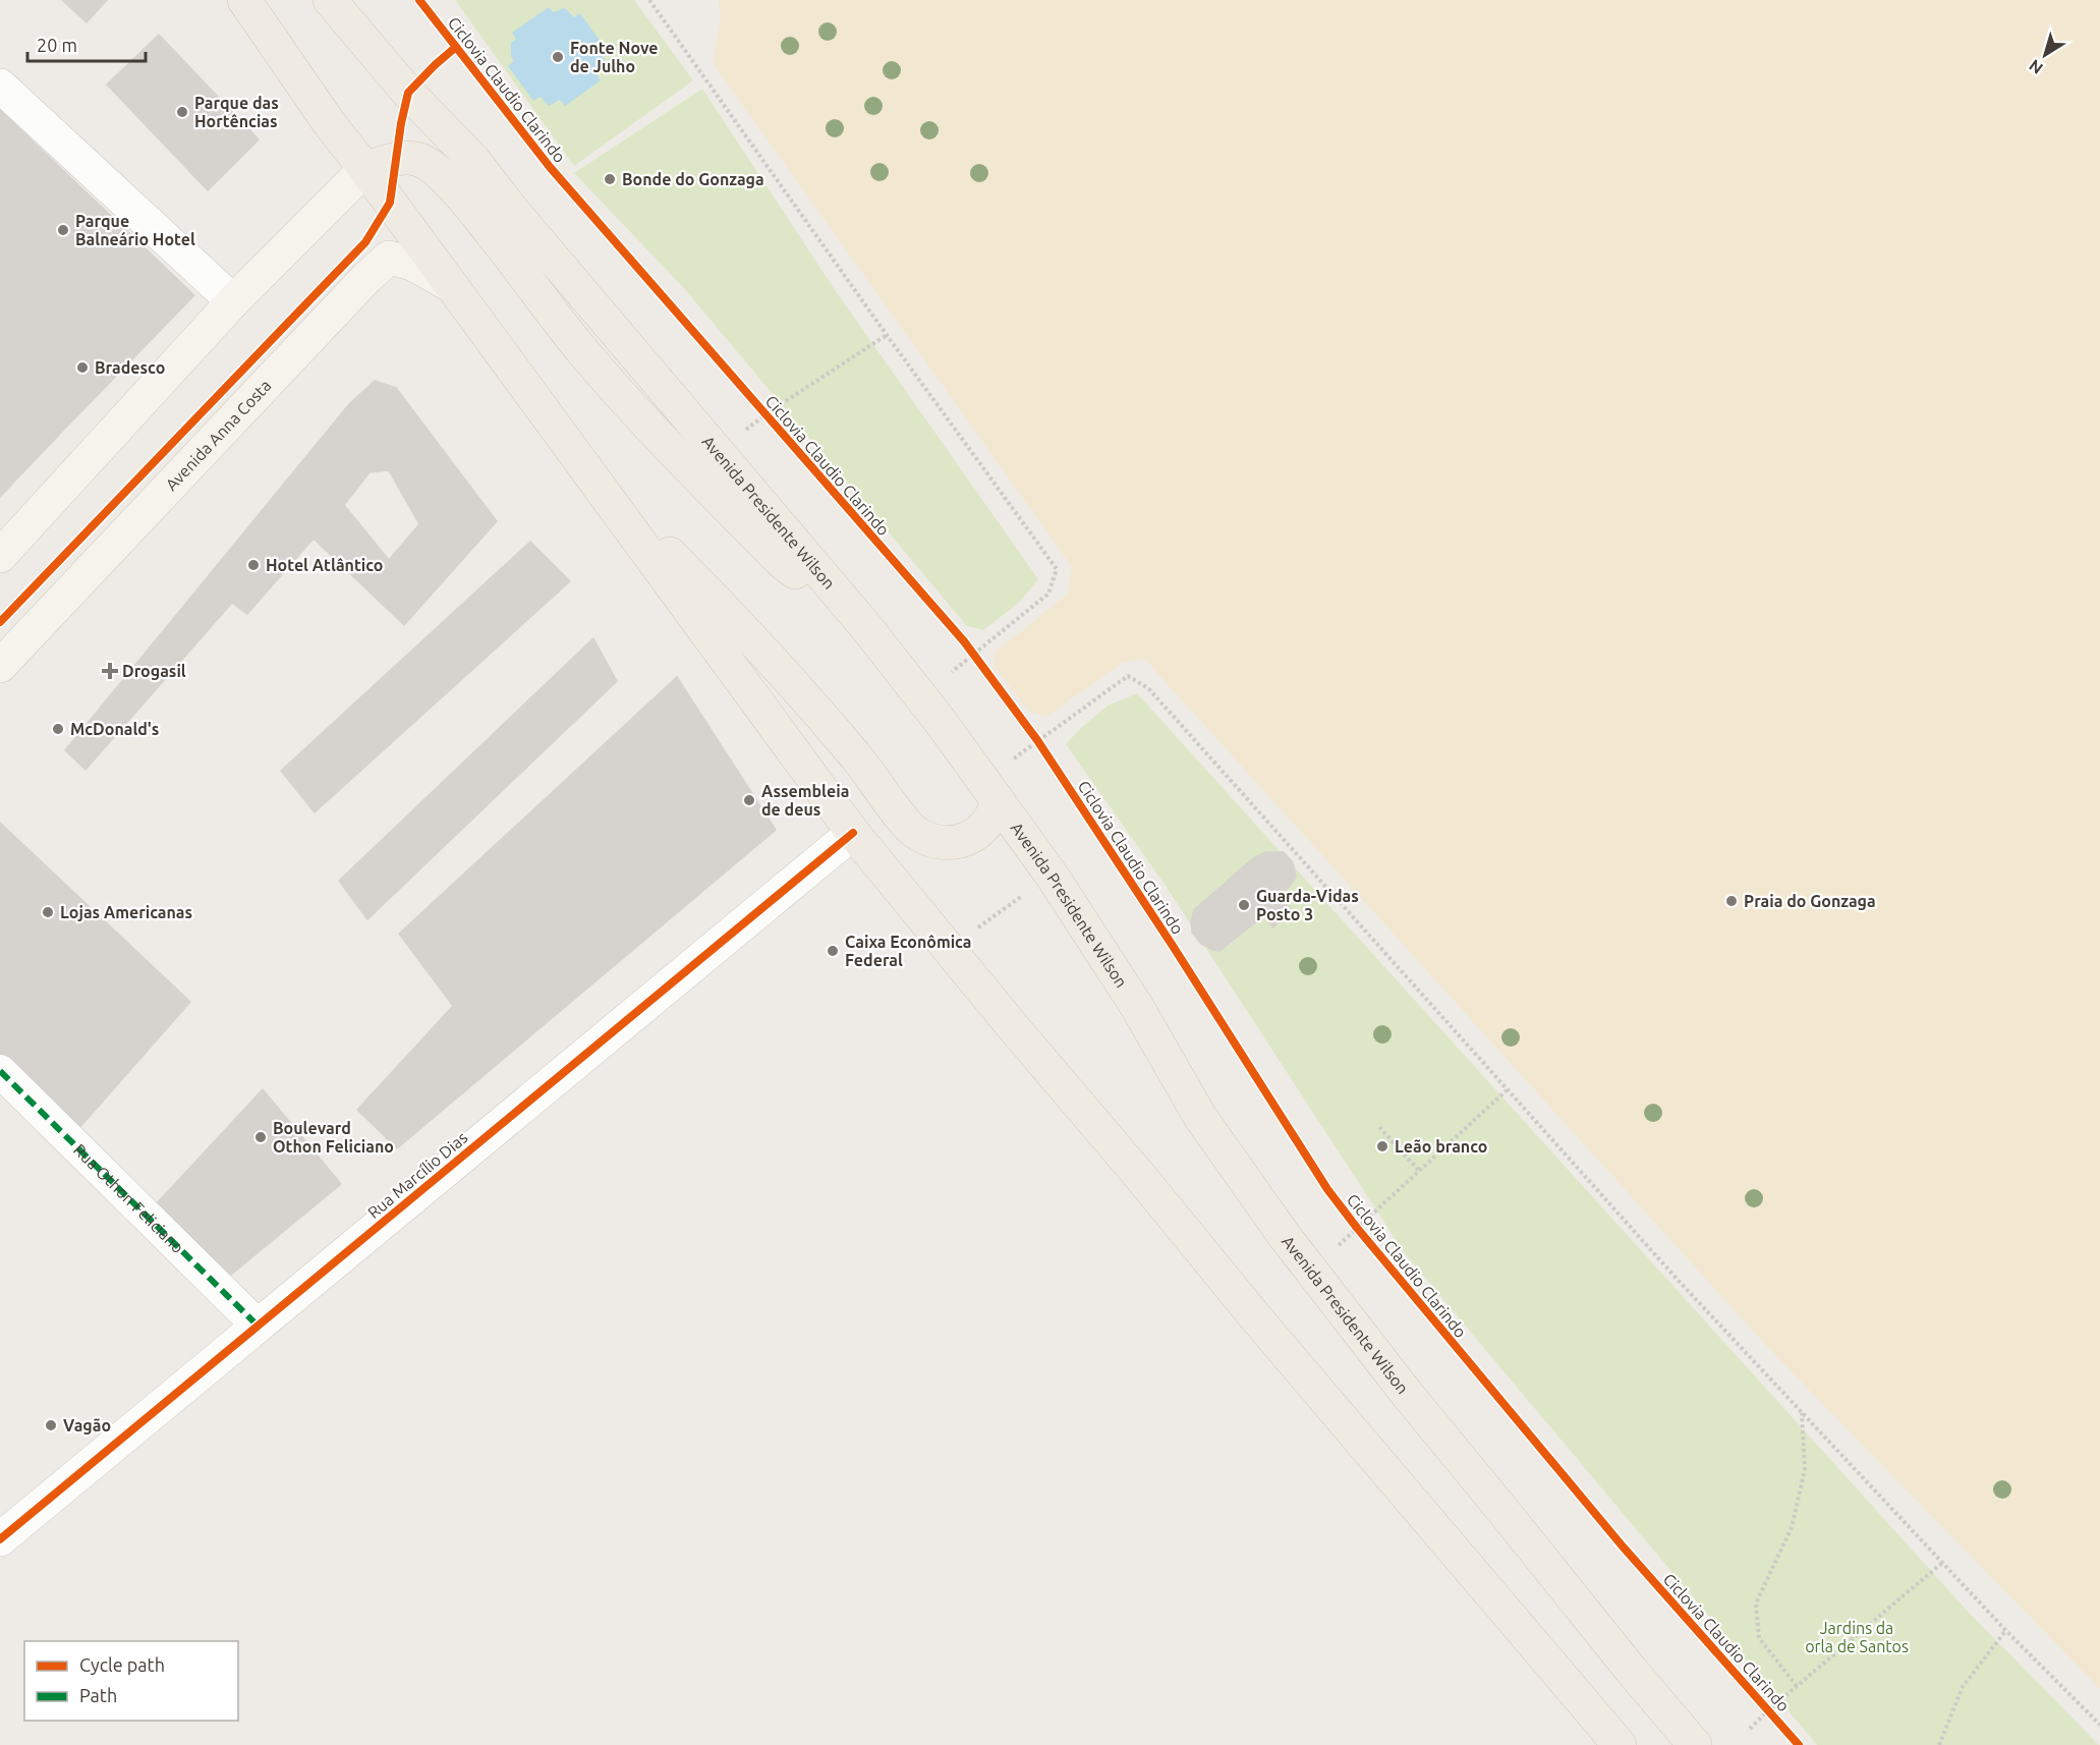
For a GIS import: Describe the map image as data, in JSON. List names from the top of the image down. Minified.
{"streets":{"main road":["Avenida Anna Costa","Avenida Presidente Wilson"],"street":["Rua Marcílio Dias","Rua Othon Feliciano"],"cycle path":["Ciclovia Claudio Clarindo"]},"crossings":[["Rua Marcílio Dias","Rua Othon Feliciano"]],"parks":["Jardins da orla de Santos"],"places":{"other":["Fonte Nove de Julho","Parque das Hortências","Bonde do Gonzaga","Parque Balneário Hotel","Bradesco","Hotel Atlântico","McDonald's","Assembleia de deus","Praia do Gonzaga","Guarda-Vidas Posto 3","Lojas Americanas","Caixa Econômica Federal","Boulevard Othon Feliciano","Leão branco","Vagão"],"health":["Drogasil"]},"legend":["Cycle path","Path"],"scale_bar":"20 m","north":"bottom left"}
